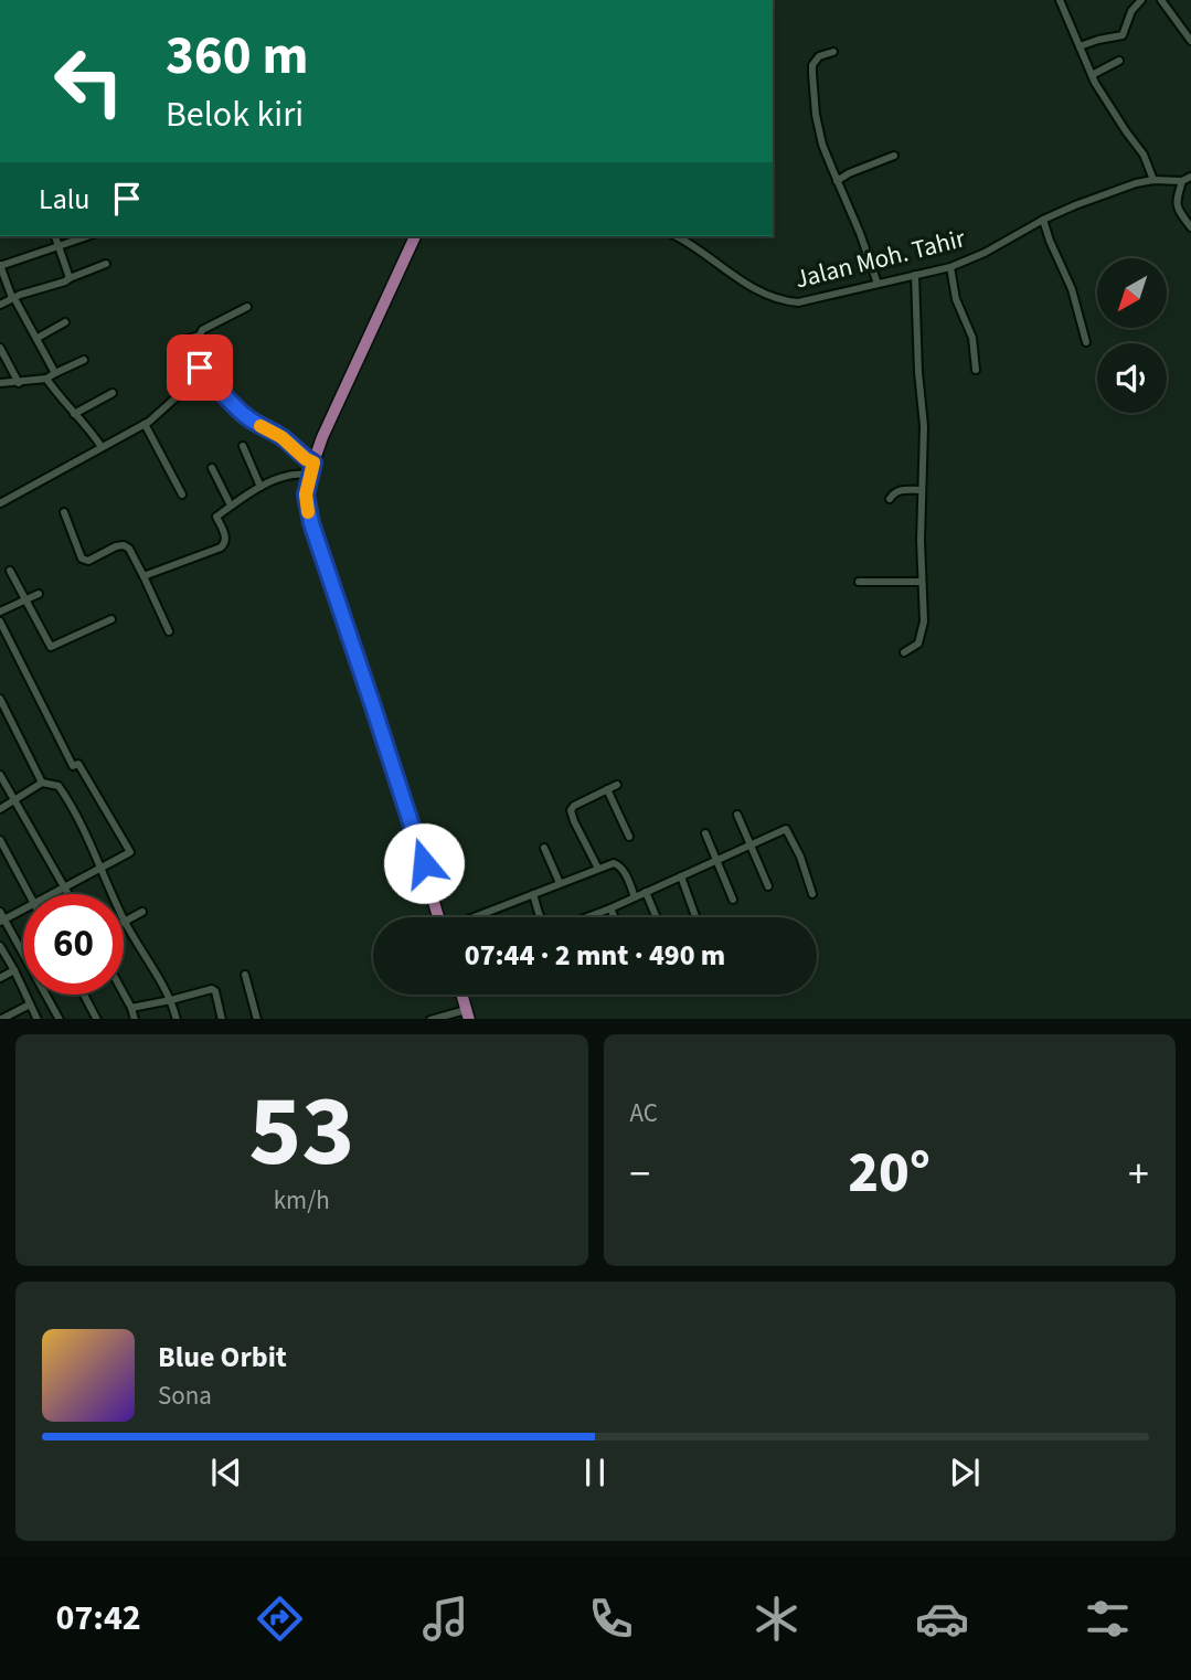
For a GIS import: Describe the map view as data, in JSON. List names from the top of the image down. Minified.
{"streets":{"street":["Jalan Moh. Tahir"]},"north":"bottom left","page":{"turn":["360 m","Belok kiri"],"then":"Lalu","limit":"60","trip":"07:44 · 2 mnt · 490 m","tile":[["53","km/h"],"AC"],"heat":["−","20°","+"],"song":["Blue Orbit","Sona"],"tabs":"07:42"}}
